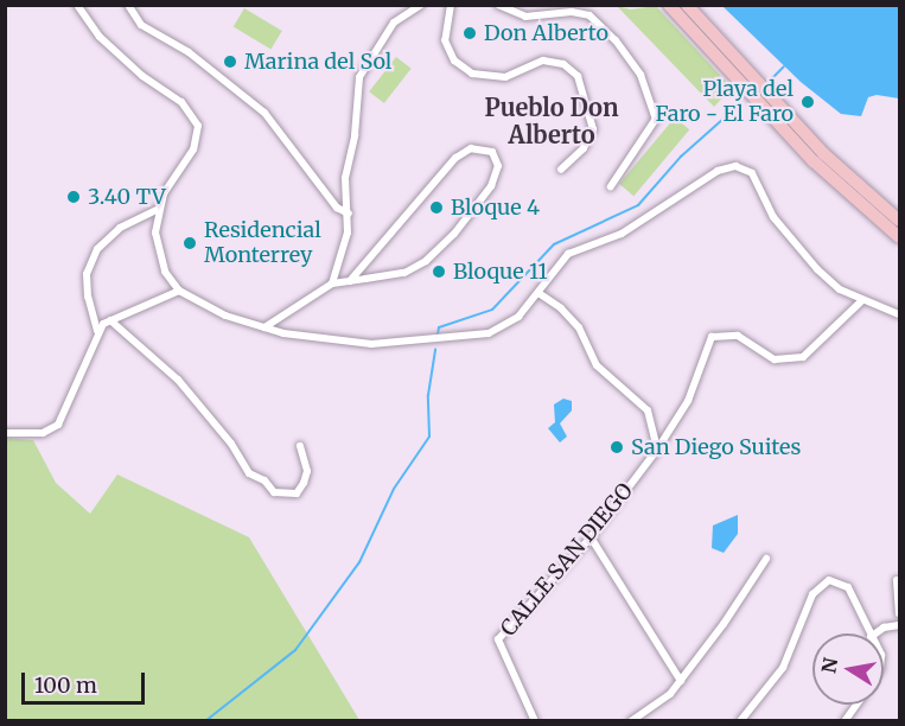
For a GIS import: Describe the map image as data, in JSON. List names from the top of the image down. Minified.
{"streets":{"street":["CALLE SAN DIEGO"]},"districts":["Pueblo Don Alberto"],"places":["Don Alberto","Marina del Sol","Playa del Faro - El Faro","3.40 TV","Bloque 4","Residencial Monterrey","Bloque 11","San Diego Suites"],"scale_bar":"100 m","north":"left"}
